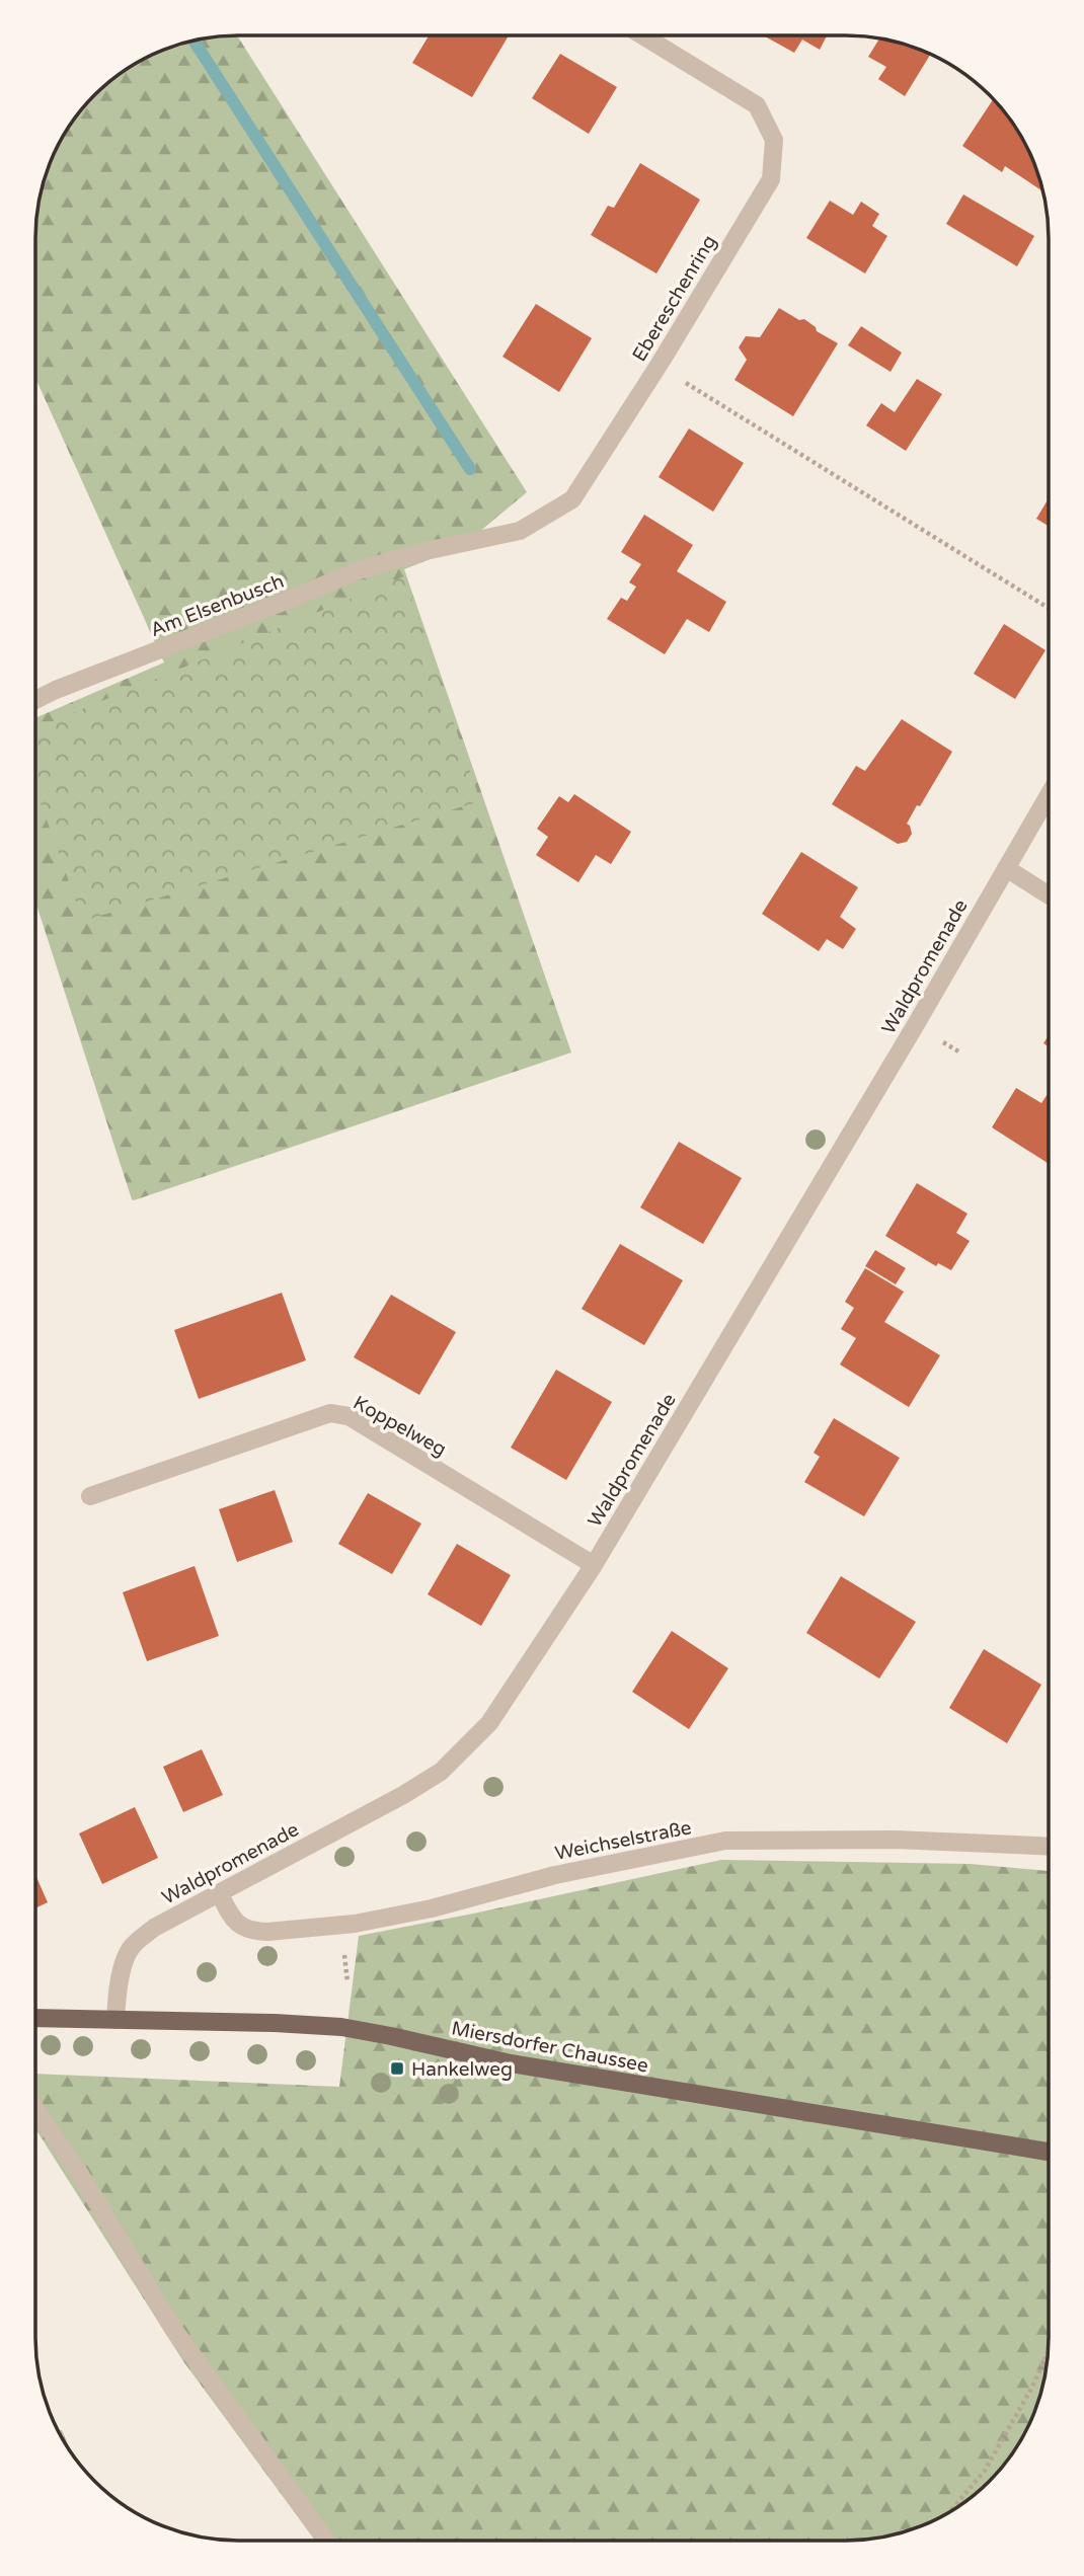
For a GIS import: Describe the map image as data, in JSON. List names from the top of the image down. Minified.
{"streets":{"main road":["Miersdorfer Chaussee"],"street":["Ebereschenring","Am Elsenbusch","Waldpromenade","Koppelweg","Weichselstraße"]},"crossings":[["Ebereschenring","Am Elsenbusch"],["Waldpromenade","Koppelweg"],["Waldpromenade","Weichselstraße"],["Waldpromenade","Miersdorfer Chaussee"]],"places":{"transit":["Hankelweg"]}}
